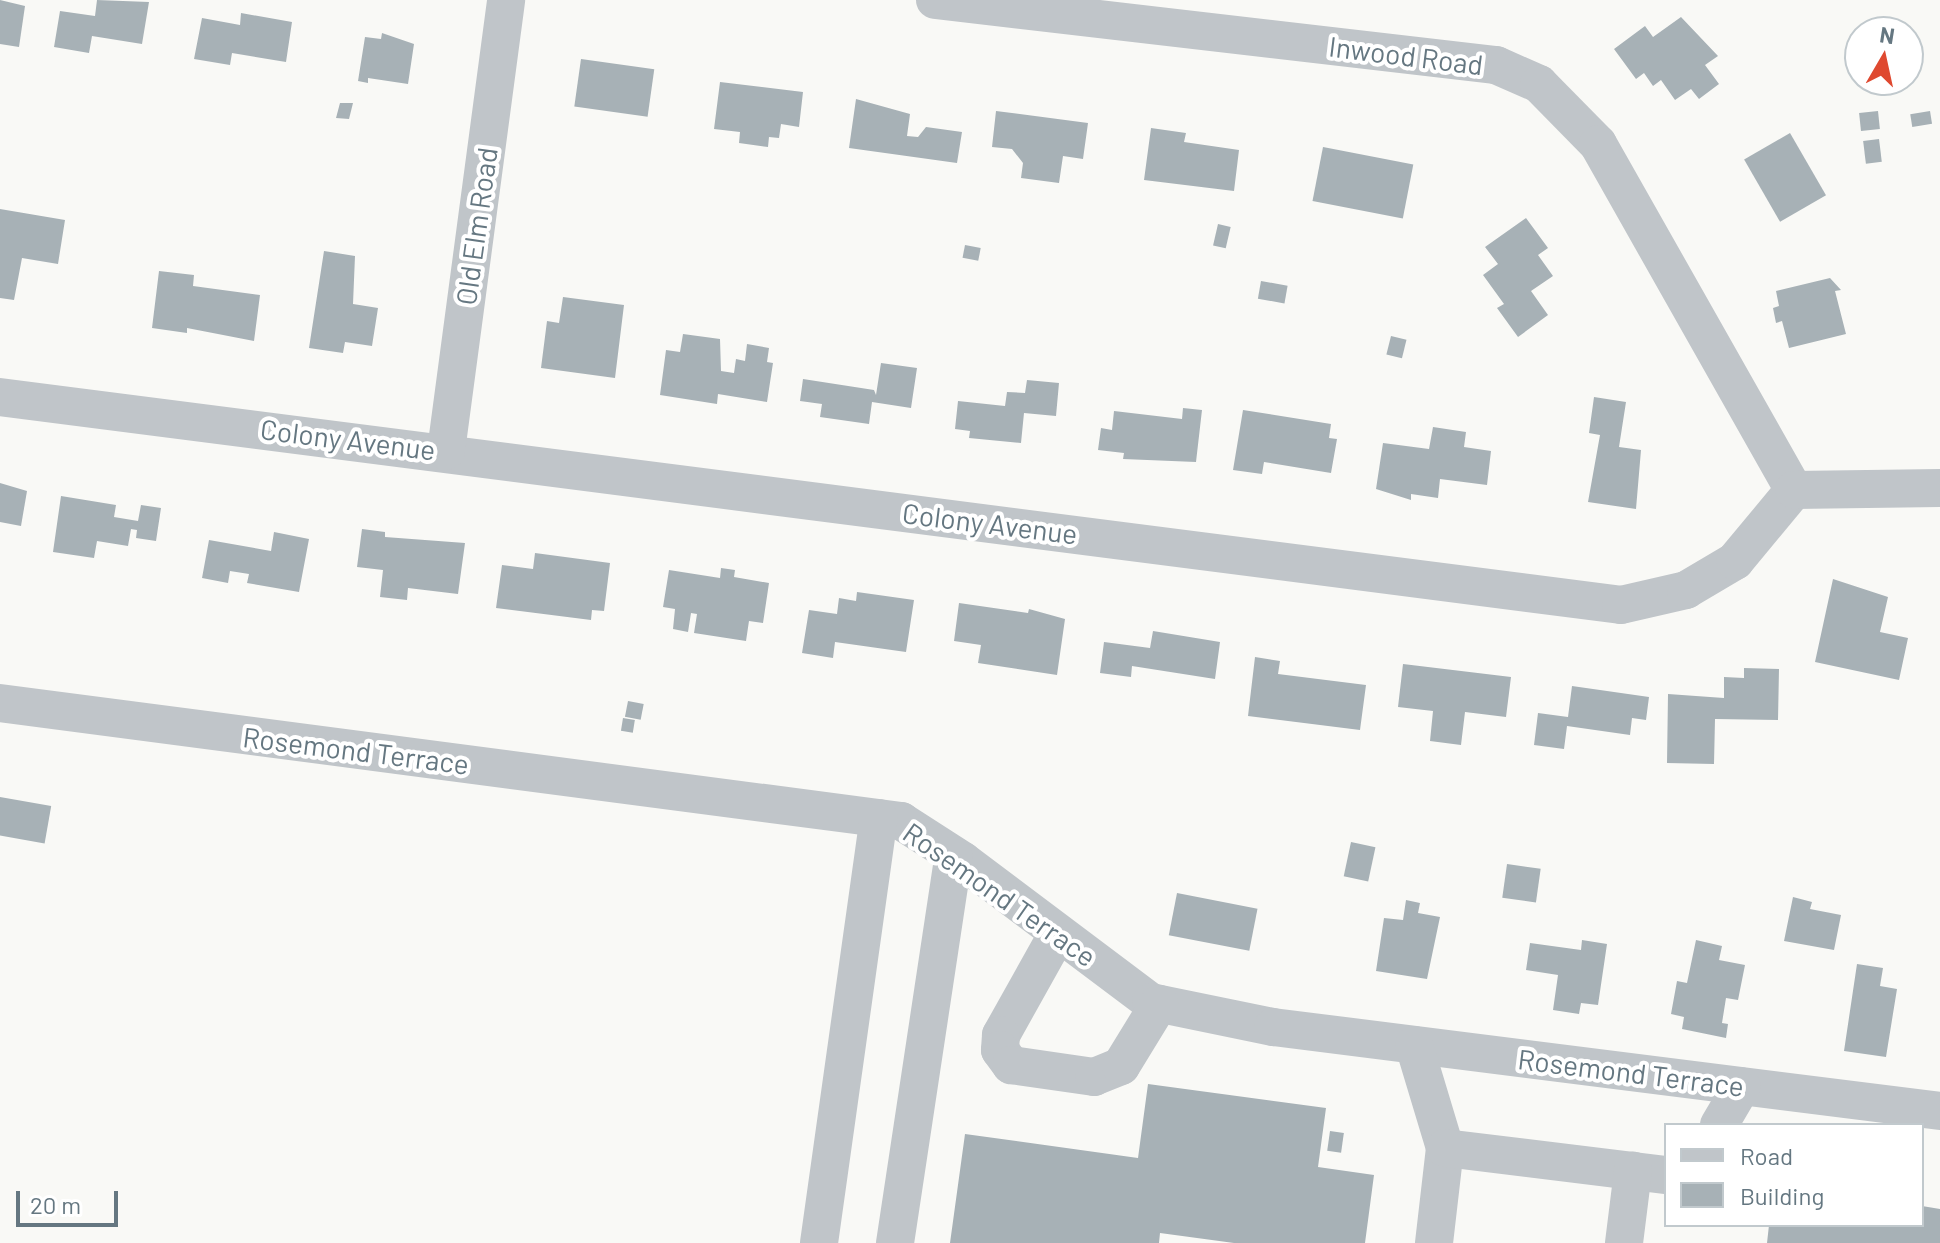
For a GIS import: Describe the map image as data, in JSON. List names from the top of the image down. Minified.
{"streets":{"street":["Inwood Road","Old Elm Road","Colony Avenue","Rosemond Terrace"]},"crossings":[["Inwood Road","Colony Avenue"],["Old Elm Road","Colony Avenue"]],"legend":["Road","Building"],"scale_bar":"20 m","north":"top"}
